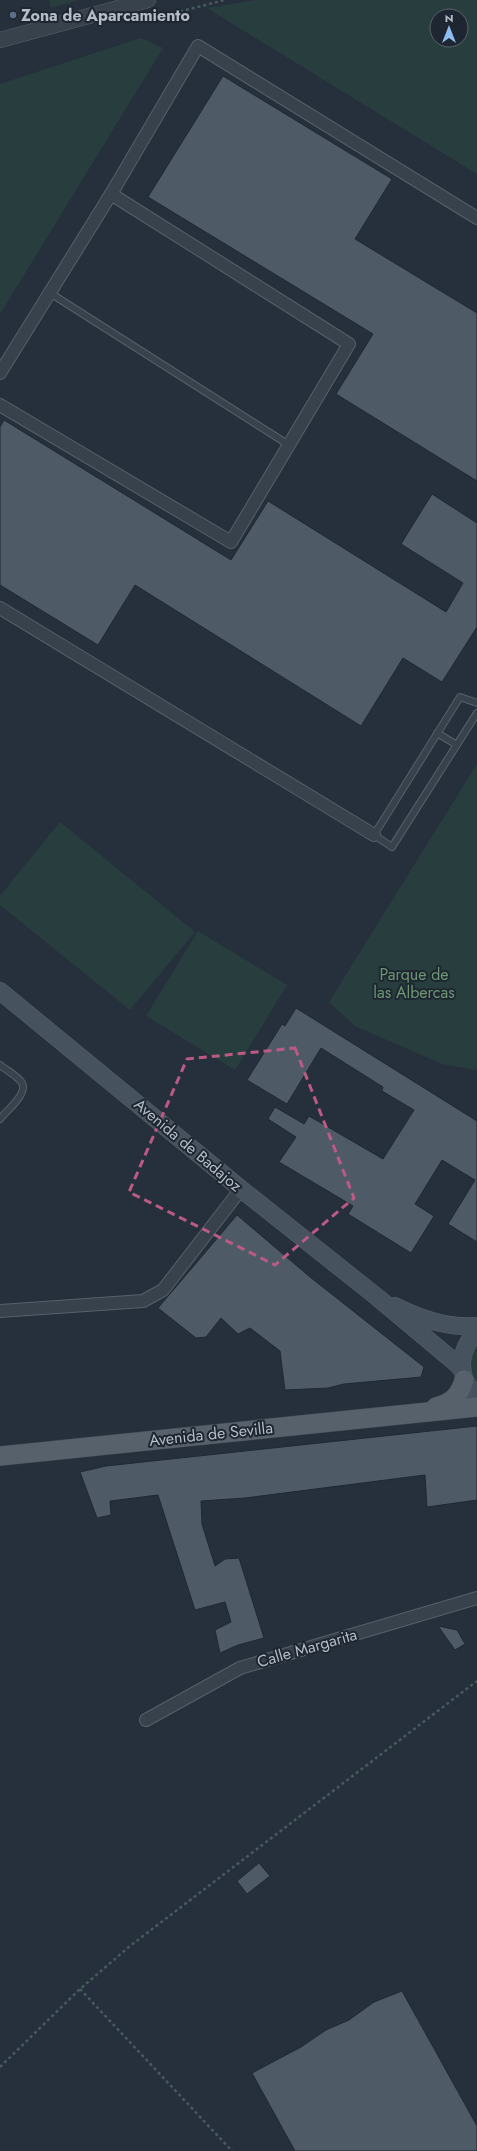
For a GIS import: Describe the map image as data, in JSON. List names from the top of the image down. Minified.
{"streets":{"main road":["Avenida de Badajoz","Avenida de Sevilla"],"street":["Calle Margarita"]},"parks":["Parque de las Albercas"],"places":["Zona de Aparcamiento"],"north":"top"}
